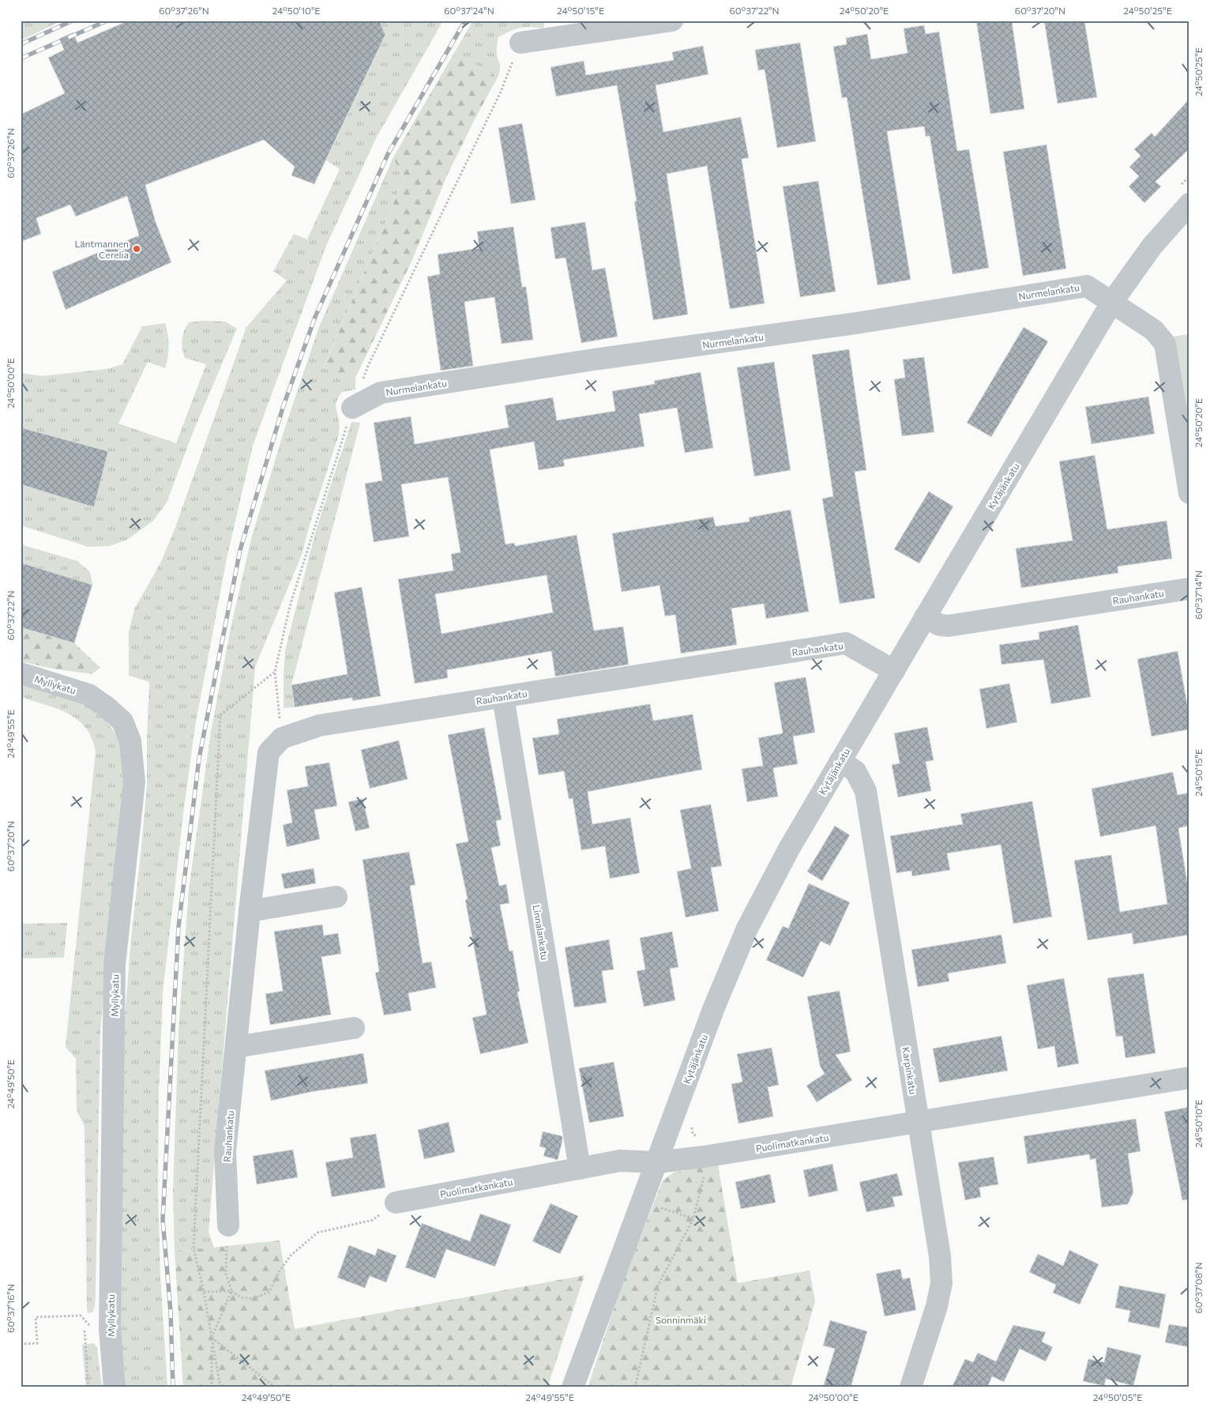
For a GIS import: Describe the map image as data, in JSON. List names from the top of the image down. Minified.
{"streets":{"street":["Nurmelankatu","Kytäjänkatu","Rauhankatu","Myllykatu","Linnalankatu","Karpinkatu","Puolimatkankatu"]},"crossings":[["Nurmelankatu","Kytäjänkatu"],["Kytäjänkatu","Rauhankatu"],["Kytäjänkatu","Karpinkatu"],["Kytäjänkatu","Puolimatkankatu"],["Rauhankatu","Linnalankatu"],["Linnalankatu","Puolimatkankatu"],["Karpinkatu","Puolimatkankatu"]],"parks":["Sonninmäki"],"places":["Läntmannen Cerelia"],"coordinates":["60°37'26\"N","24°50'10\"E","60°37'24\"N","24°50'15\"E","60°37'22\"N","24°50'20\"E","60°37'20\"N","24°50'25\"E","24°50'00\"E","60°37'14\"N","24°49'55\"E","24°49'50\"E","60°37'08\"N","60°37'16\"N","24°50'05\"E"]}
